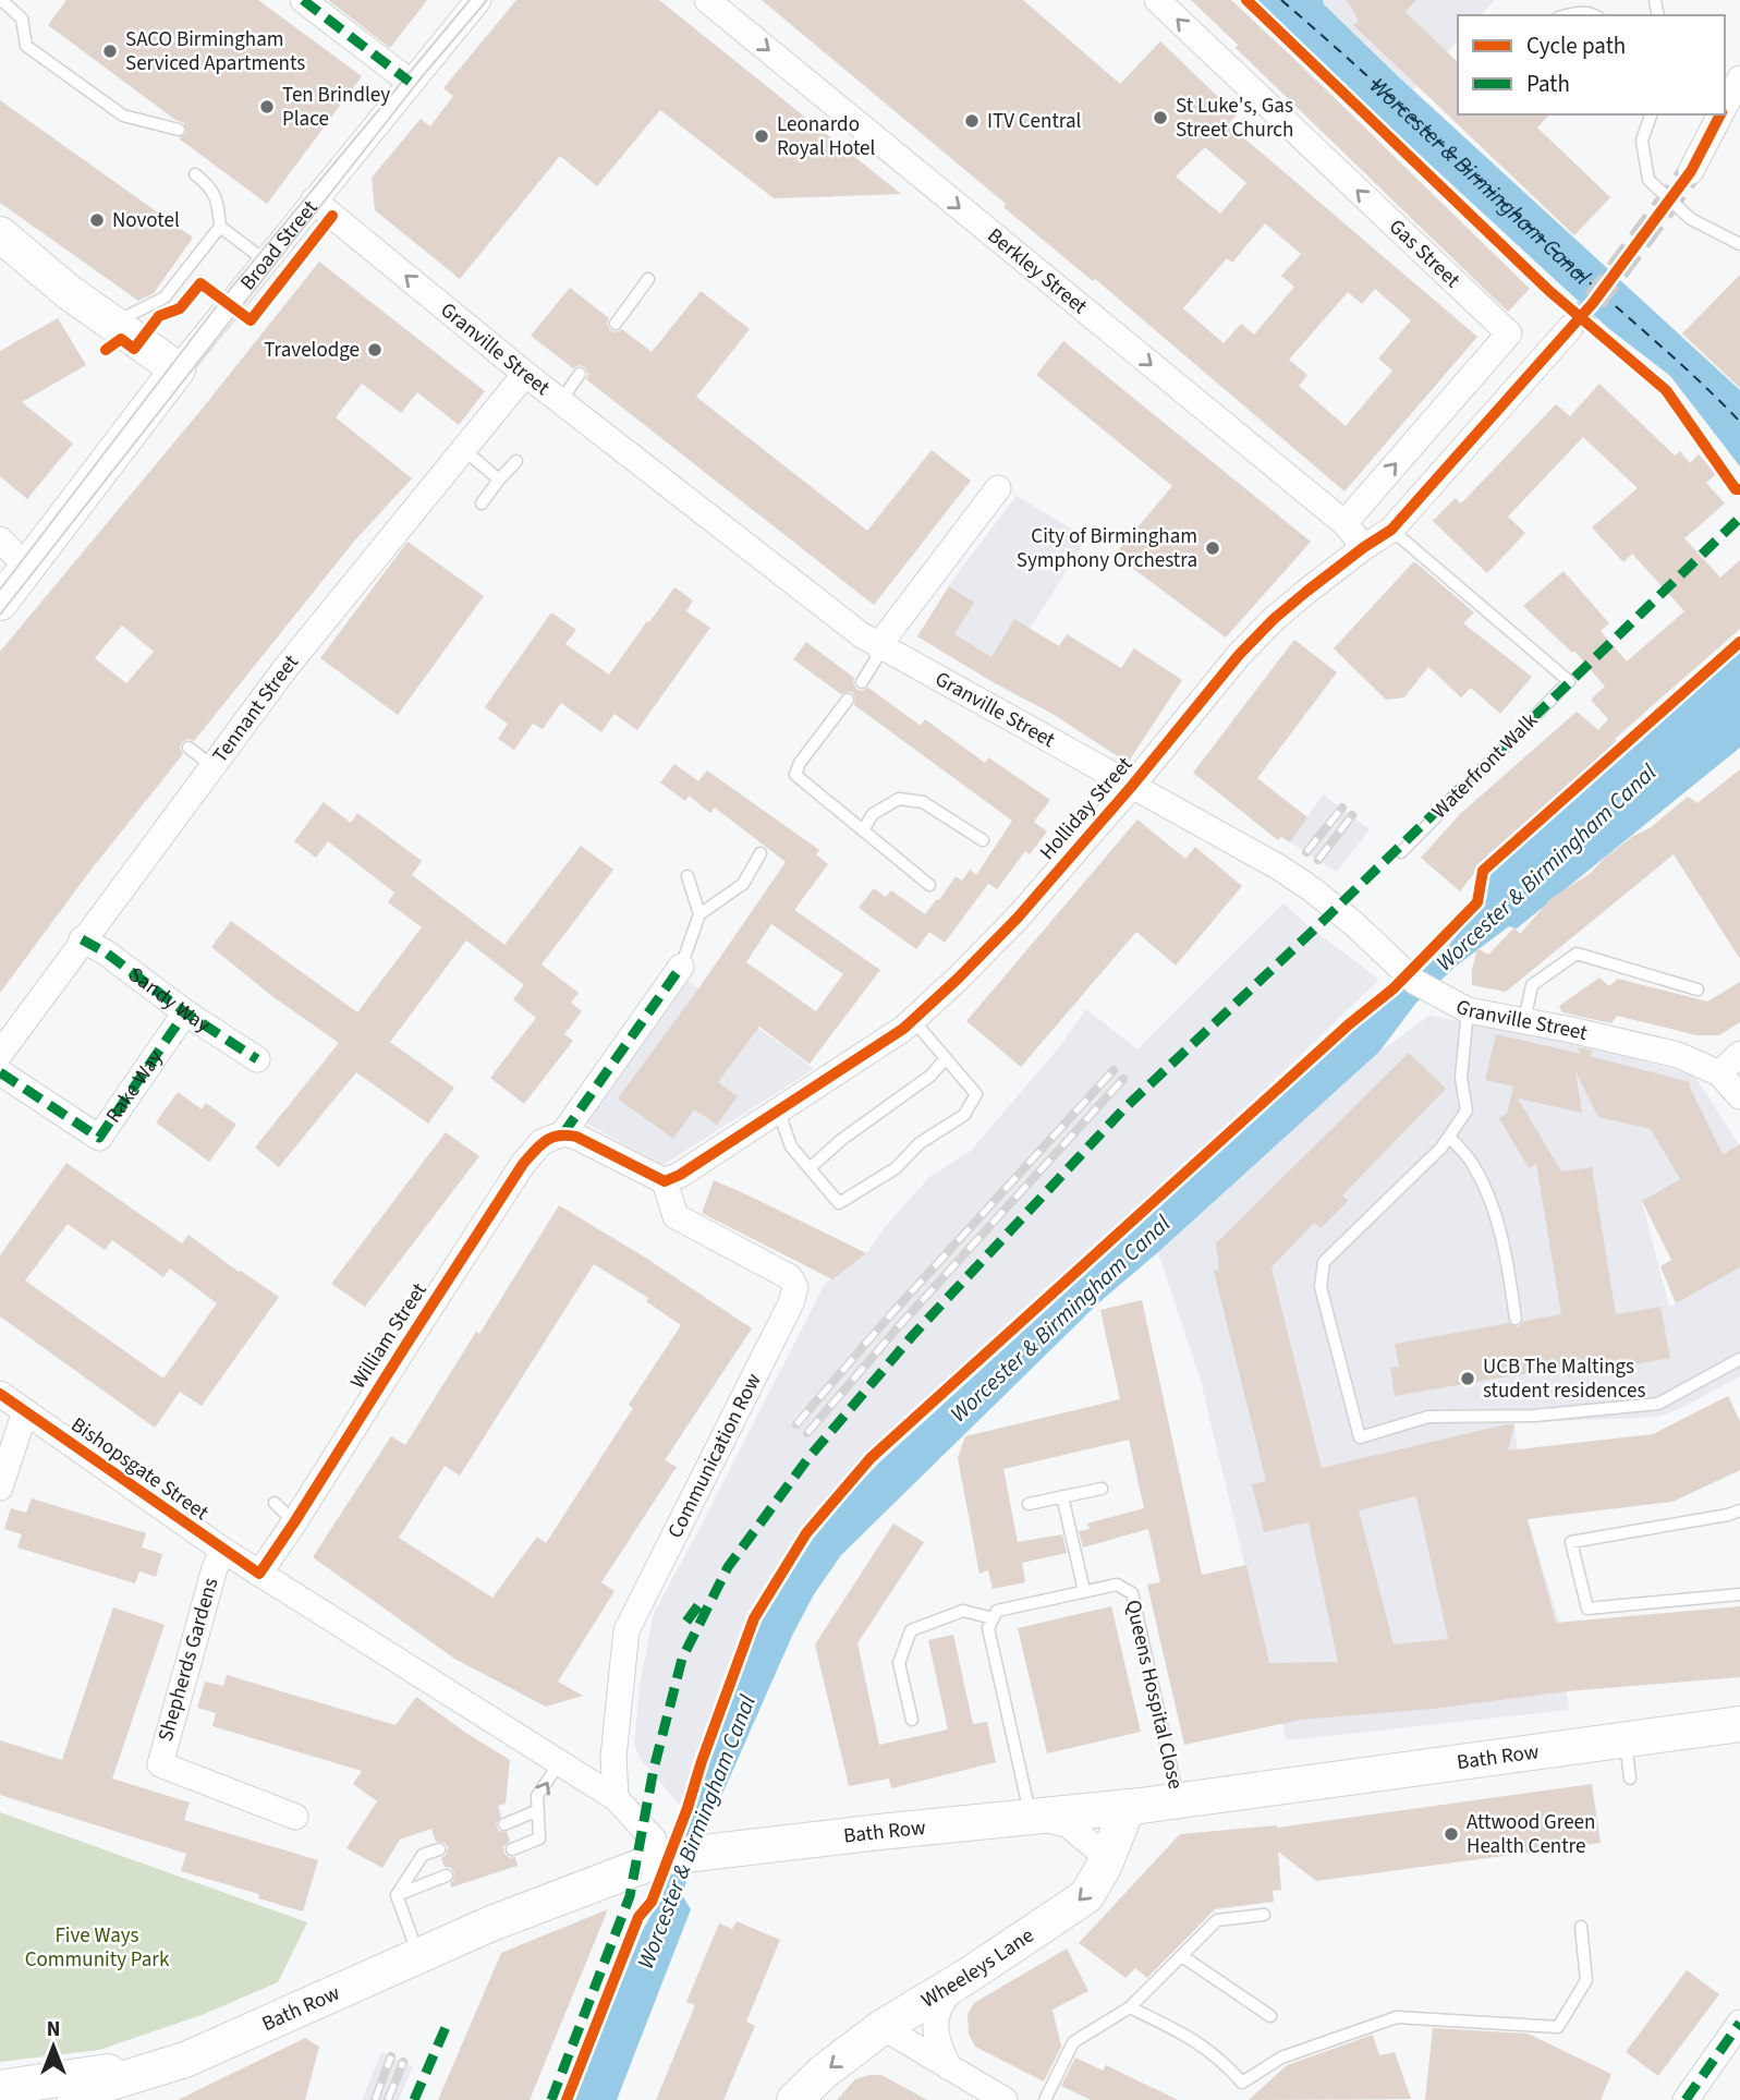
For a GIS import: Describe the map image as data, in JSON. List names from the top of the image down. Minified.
{"streets":{"main road":["Broad Street","Bath Row","Wheeleys Lane"],"street":["Gas Street","Berkley Street","Granville Street","Tennant Street","Holliday Street","Sandy Way","Rake Way","William Street","Communication Row","Bishopsgate Street","Shepherds Gardens"],"lane":["Waterfront Walk","Queens Hospital Close"]},"crossings":[["Broad Street","Granville Street"],["Gas Street","Berkley Street"],["Berkley Street","Holliday Street"],["Granville Street","Tennant Street"],["Granville Street","Holliday Street"],["Tennant Street","Sandy Way"],["Waterfront Walk","Holliday Street"],["Holliday Street","Communication Row"],["Sandy Way","Rake Way"],["William Street","Bishopsgate Street"],["Communication Row","Bishopsgate Street"],["Bishopsgate Street","Shepherds Gardens"],["Bishopsgate Street","Bath Row"],["Queens Hospital Close","Bath Row"],["Bath Row","Wheeleys Lane"]],"one_way":["Berkley Street","Wheeleys Lane"],"water":["Worcester & Birmingham Canal"],"parks":["Five Ways Community Park"],"places":["SACO Birmingham Serviced Apartments","Ten Brindley Place","St Luke's, Gas Street Church","ITV Central","Leonardo Royal Hotel","Novotel","Travelodge","City of Birmingham Symphony Orchestra","UCB The Maltings student residences","Attwood Green Health Centre"],"legend":["Cycle path","Path"],"north":"top"}
